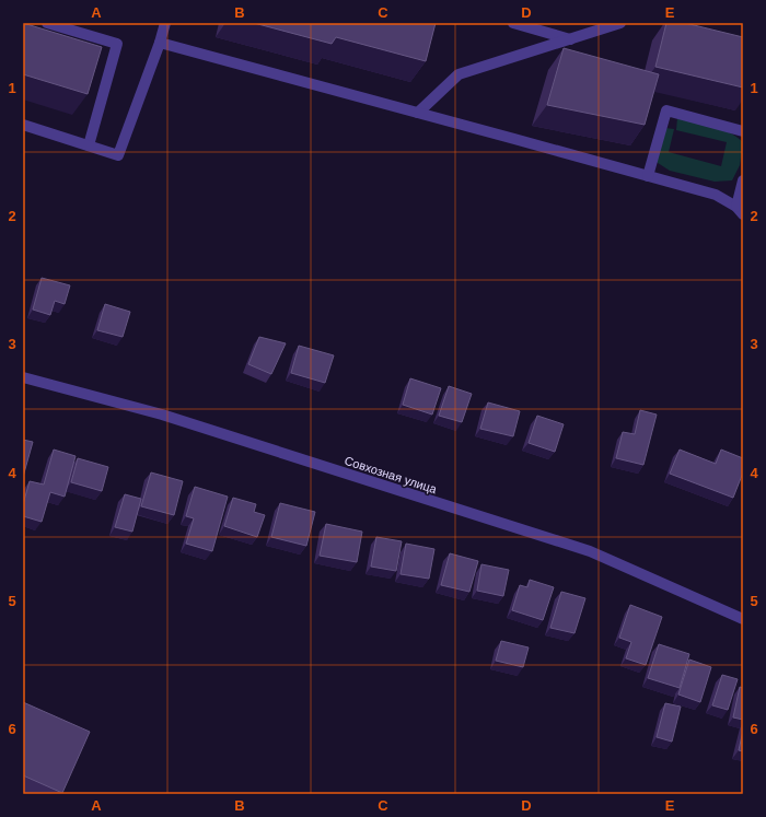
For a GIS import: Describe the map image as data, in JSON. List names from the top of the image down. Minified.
{"streets":{"street":["Совхозная улица"]},"grid":{"columns":["A","B","C","D","E"],"rows":["1","2","3","4","5","6"]}}
